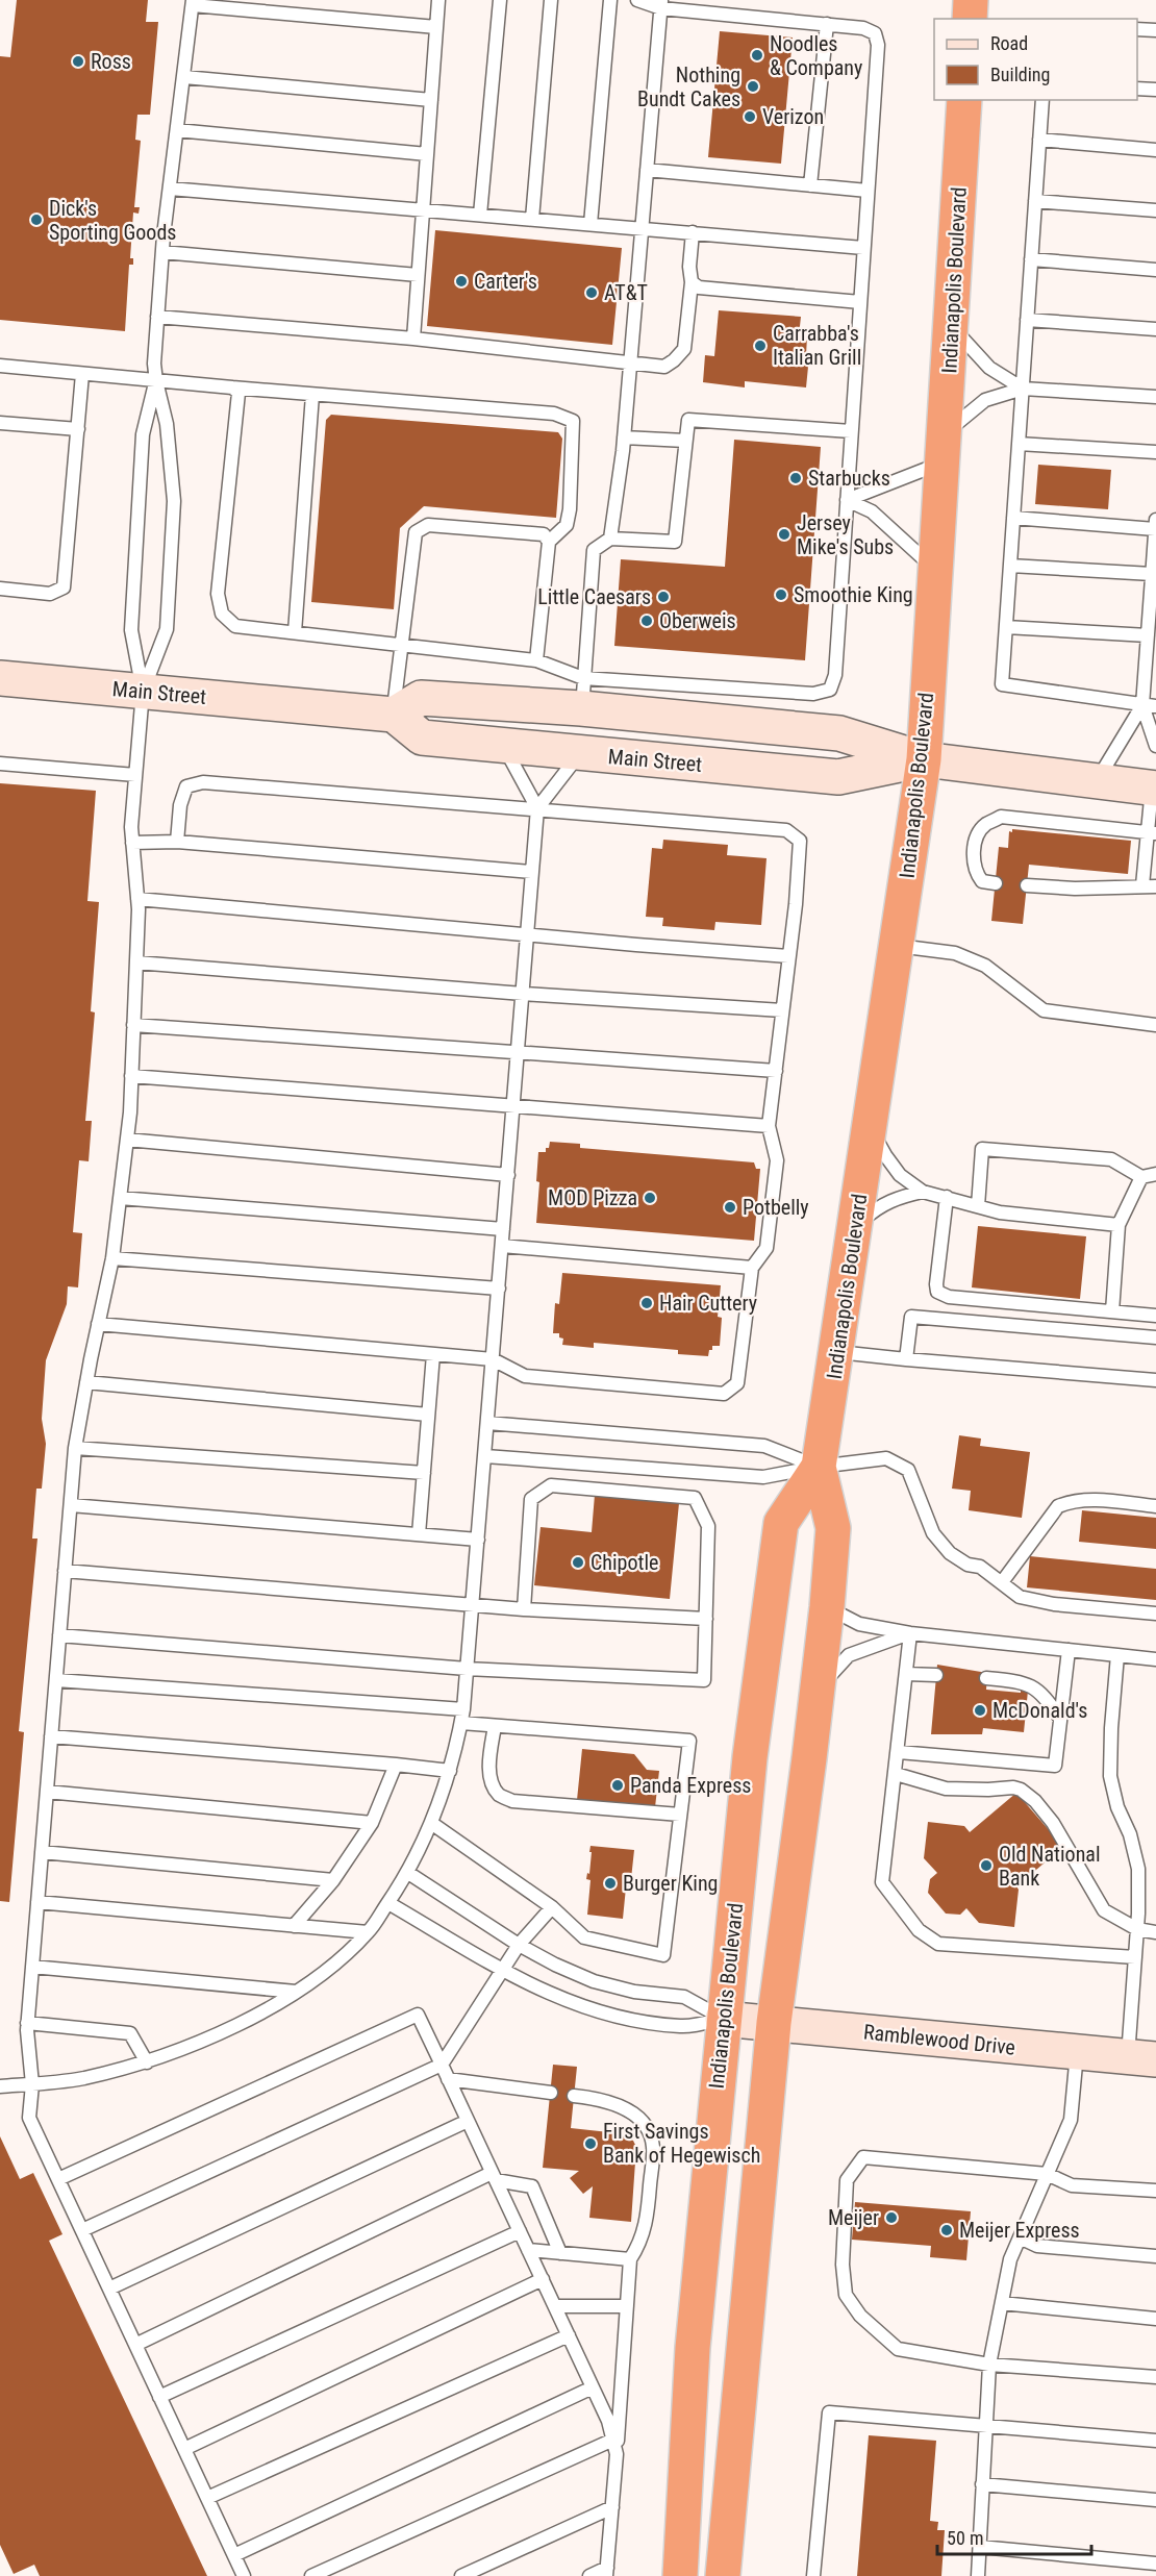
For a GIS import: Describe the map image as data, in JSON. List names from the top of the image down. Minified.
{"streets":{"highway":["Indianapolis Boulevard"],"street":["Main Street","Ramblewood Drive"]},"crossings":[["Indianapolis Boulevard","Main Street"],["Indianapolis Boulevard","Ramblewood Drive"]],"places":["Noodles & Company","Ross","Nothing Bundt Cakes","Verizon","Dick's Sporting Goods","Carter's","AT&T","Carrabba's Italian Grill","Starbucks","Jersey Mike's Subs","Smoothie King","Little Caesars","Oberweis","MOD Pizza","Potbelly","Hair Cuttery","Chipotle","McDonald's","Panda Express","Old National Bank","Burger King","First Savings Bank of Hegewisch","Meijer","Meijer Express"],"legend":["Road","Building"],"scale_bar":"50 m"}
